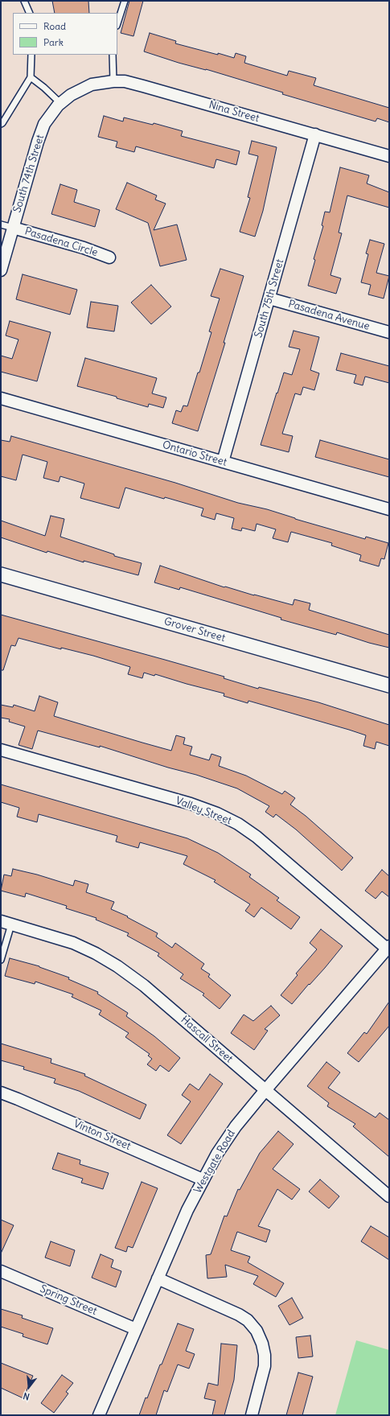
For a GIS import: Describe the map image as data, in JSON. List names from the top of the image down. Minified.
{"streets":{"street":["Nina Street","South 74th Street","Pasadena Circle","South 75th Street","Pasadena Avenue","Ontario Street","Grover Street","Valley Street","Hascall Street","Vinton Street","Westgate Road","Spring Street"]},"crossings":[["Nina Street","South 74th Street"],["Nina Street","South 75th Street"],["South 74th Street","Pasadena Circle"],["South 75th Street","Pasadena Avenue"],["South 75th Street","Ontario Street"],["Valley Street","Westgate Road"],["Hascall Street","Westgate Road"],["Vinton Street","Westgate Road"],["Westgate Road","Spring Street"]],"legend":["Road","Park"],"north":"bottom"}
